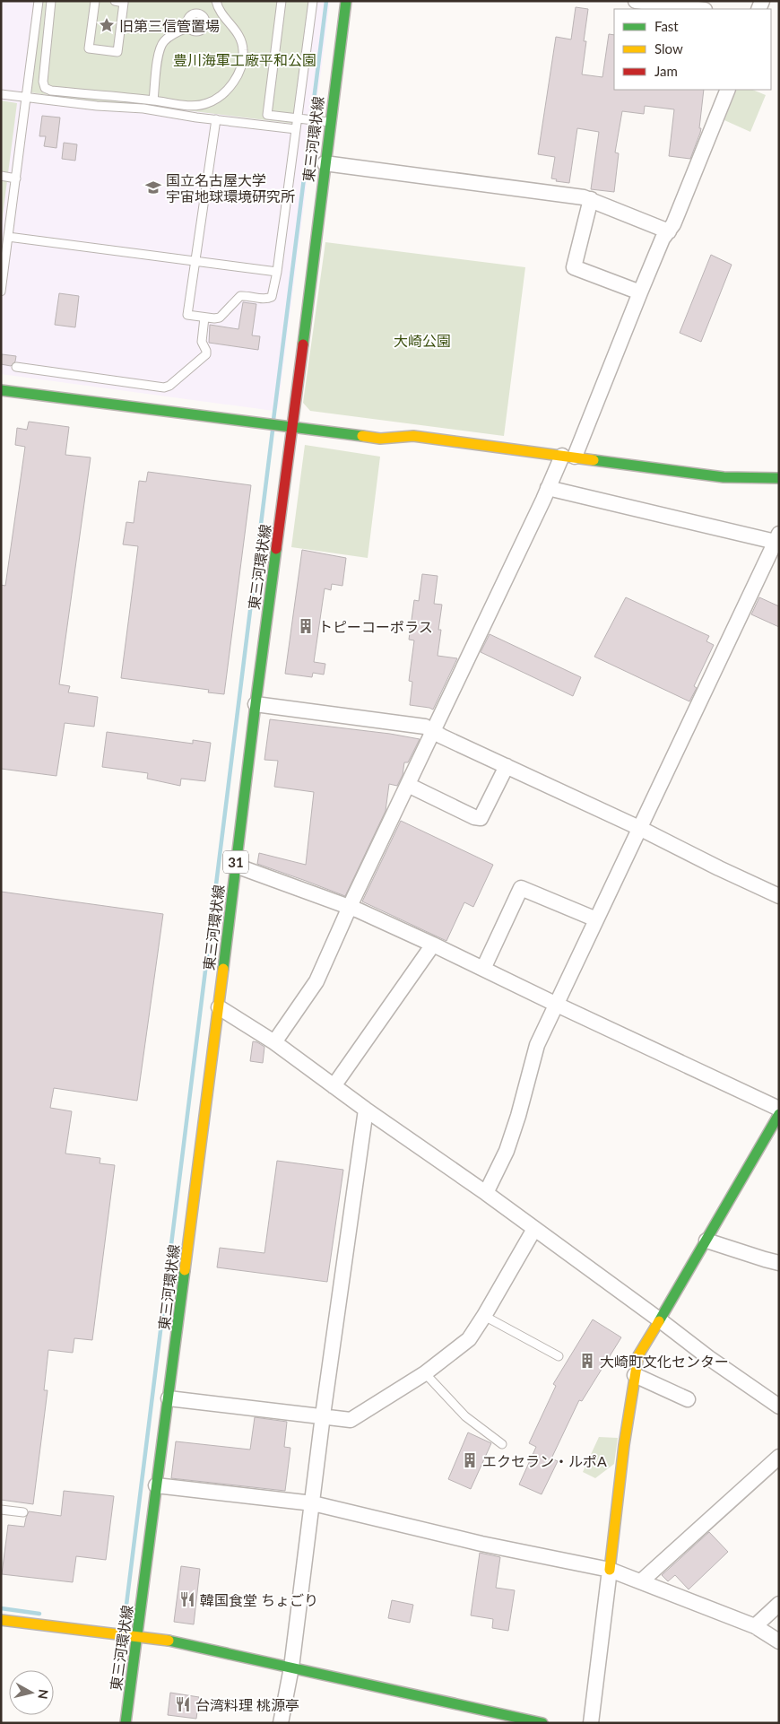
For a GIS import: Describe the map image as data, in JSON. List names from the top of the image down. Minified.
{"streets":{"street":["東三河環状線","31"]},"parks":["豊川海軍工廠平和公園","大崎公園"],"places":{"place":["旧第三信管置場"],"school or university":["国立名古屋大学 宇宙地球環境研究所"],"building":["トピーコーポラス","大崎町文化センター","エクセラン・ルポA"],"restaurant":["韓国食堂 ちょごり","台湾料理 桃源亭"]},"legend":["Fast","Slow","Jam"],"north":"right"}
